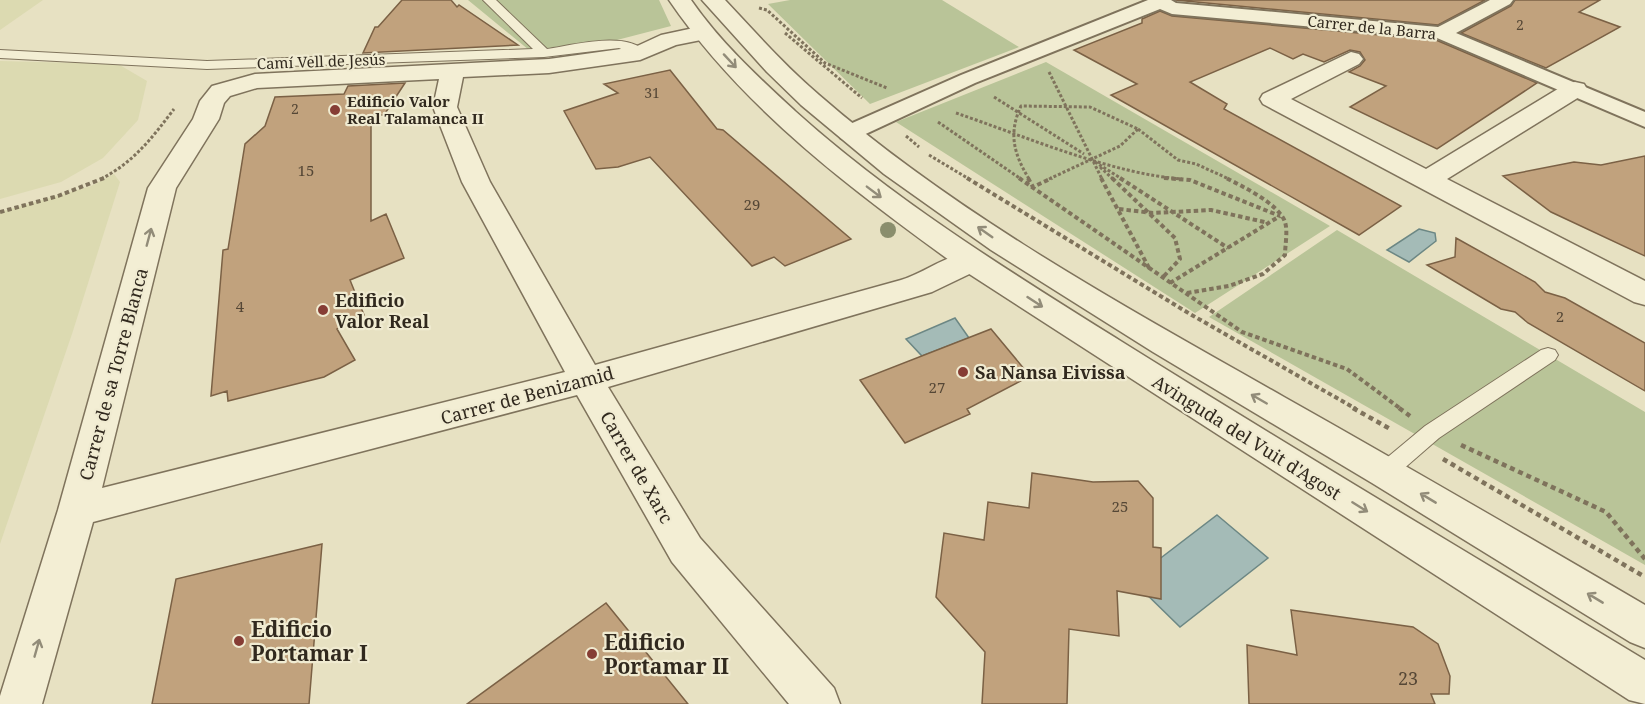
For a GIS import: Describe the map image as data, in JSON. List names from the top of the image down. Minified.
{"streets":{"street":["Carrer de la Barra","Camí Vell de Jesús","Carrer de sa Torre Blanca","Carrer de Benizamid","Avinguda del Vuit d'Agost","Carrer de Xarc"]},"crossings":[["Camí Vell de Jesús","Carrer de sa Torre Blanca"],["Camí Vell de Jesús","Avinguda del Vuit d'Agost"],["Camí Vell de Jesús","Carrer de Xarc"],["Carrer de sa Torre Blanca","Carrer de Benizamid"],["Carrer de Benizamid","Avinguda del Vuit d'Agost"],["Carrer de Benizamid","Carrer de Xarc"]],"one_way":["Carrer de sa Torre Blanca"],"places":["Edificio Valor Real Talamanca II","Edificio Valor Real","Sa Nansa Eivissa","Edificio Portamar I","Edificio Portamar II"],"house_numbers":["2","31","2","15","29","4","2","27","25","23"]}
